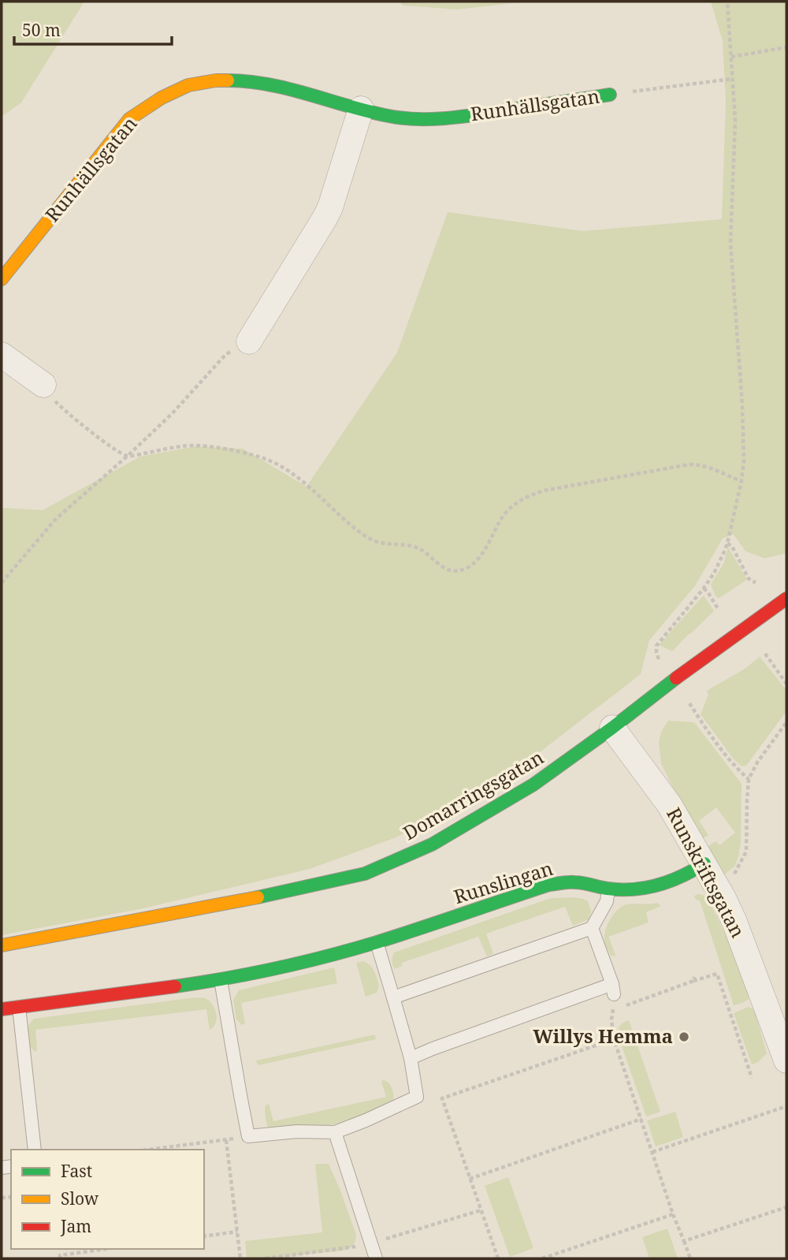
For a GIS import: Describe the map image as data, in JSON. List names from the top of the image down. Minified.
{"streets":{"street":["Runhällsgatan","Domarringsgatan","Runskriftsgatan","Runslingan"]},"crossings":[["Domarringsgatan","Runskriftsgatan"],["Runskriftsgatan","Runslingan"]],"places":["Willys Hemma"],"legend":["Fast","Slow","Jam"],"scale_bar":"50 m"}
